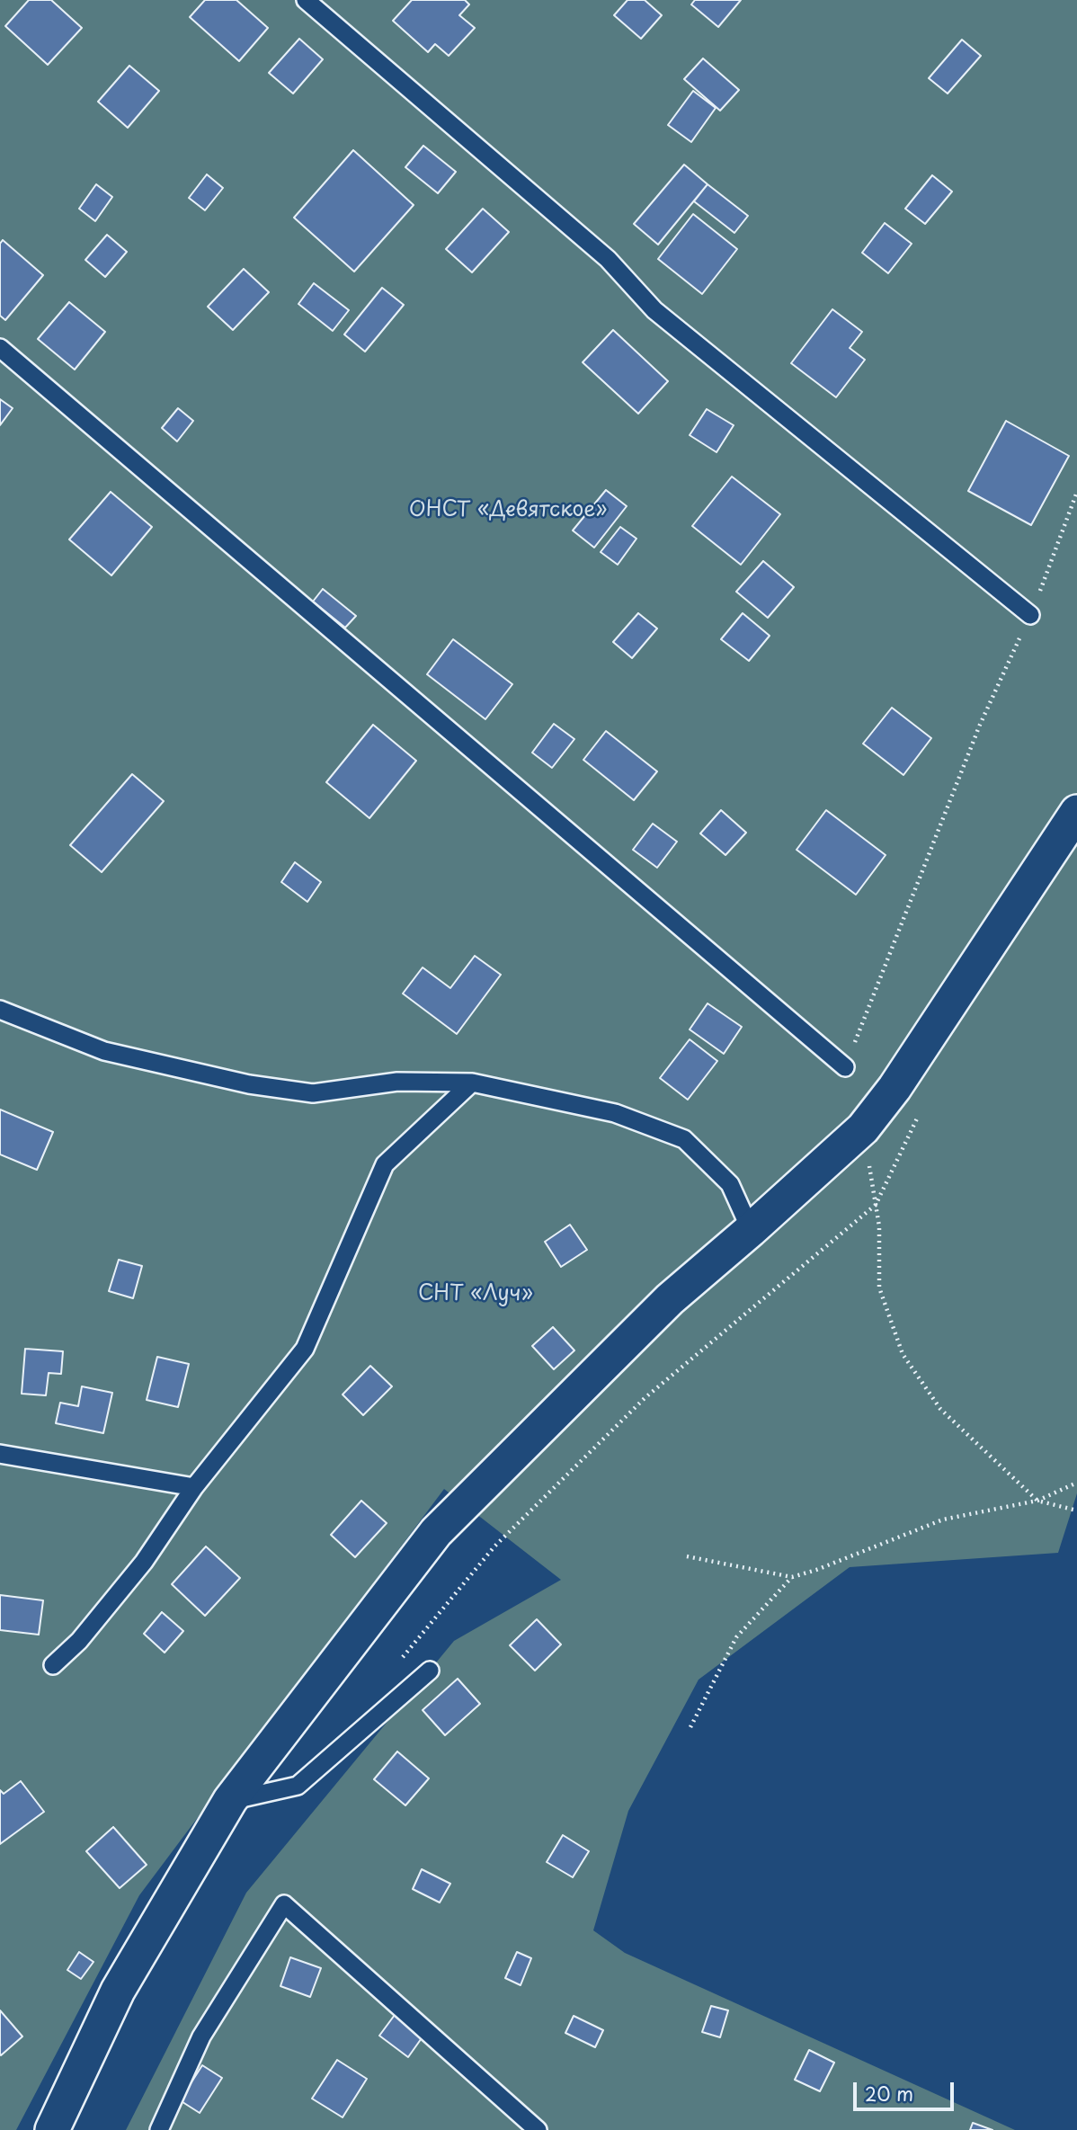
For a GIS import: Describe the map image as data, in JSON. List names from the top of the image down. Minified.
{"parks":["ОНСТ «Девятское»","СНТ «Луч»"],"scale_bar":"20 m"}
